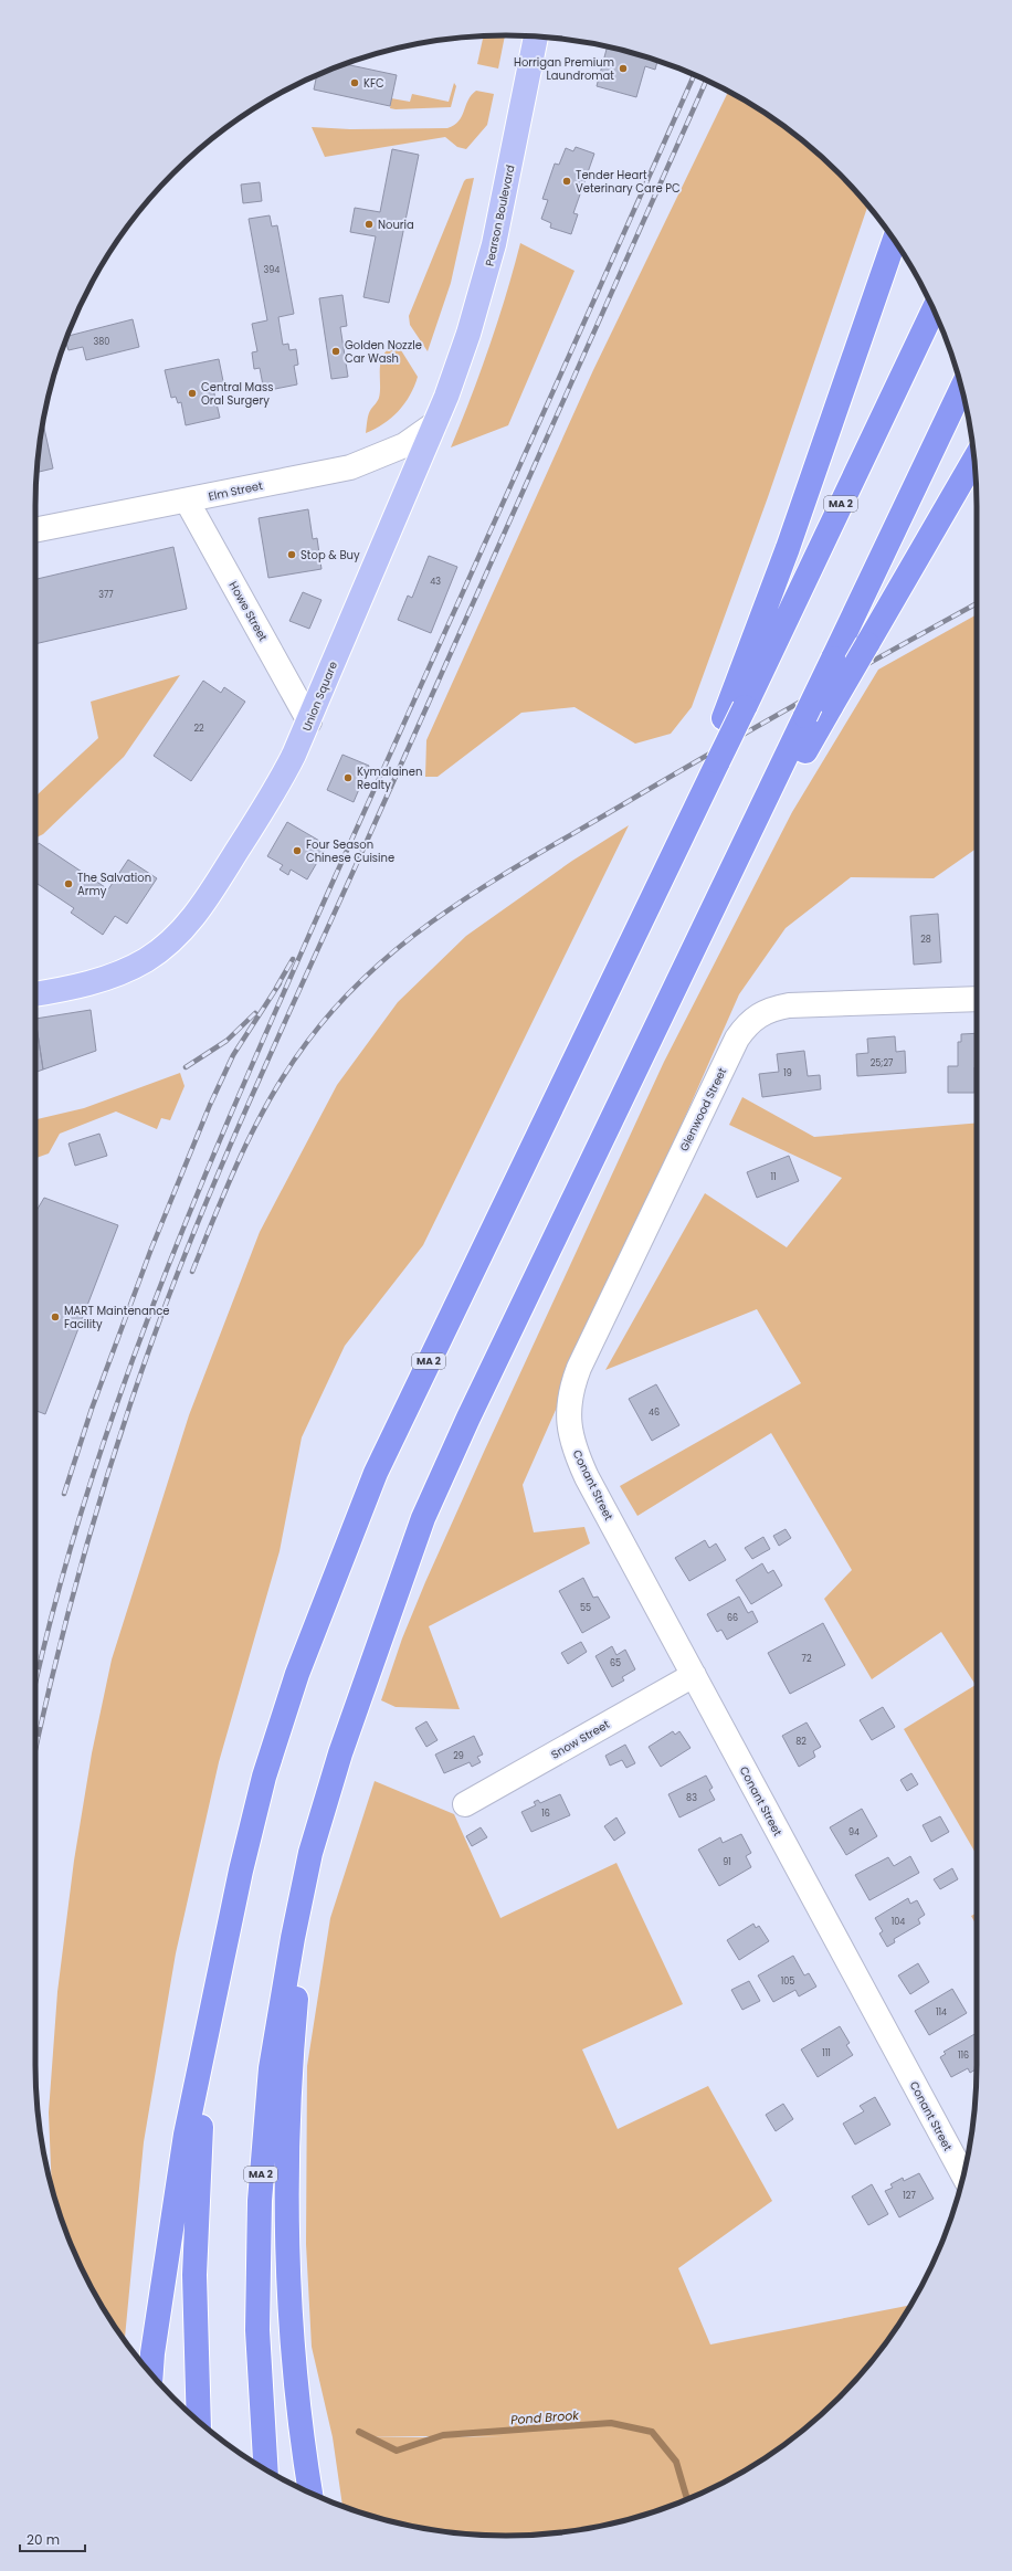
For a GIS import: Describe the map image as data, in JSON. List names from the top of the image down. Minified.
{"streets":{"highway":["MA 2"],"main road":["Pearson Boulevard","Union Square"],"street":["Elm Street","Howe Street","Glenwood Street","Conant Street","Snow Street"]},"crossings":[["Pearson Boulevard","Union Square"],["Elm Street","Howe Street"],["Elm Street","Union Square"],["Howe Street","Union Square"],["Glenwood Street","Conant Street"],["Conant Street","Snow Street"]],"water":["Pond Brook"],"places":["Horrigan Premium Laundromat","KFC","Tender Heart Veterinary Care PC","Nouria","Golden Nozzle Car Wash","Central Mass Oral Surgery","Stop & Buy","Kymalainen Realty","Four Season Chinese Cuisine","The Salvation Army","MART Maintenance Facility"],"house_numbers":["394","380","43","377","22","28","25;27","19","11","46","55","66","72","65","82","29","83","16","94","91","104","105","114","111","116","127"],"scale_bar":"20 m"}
